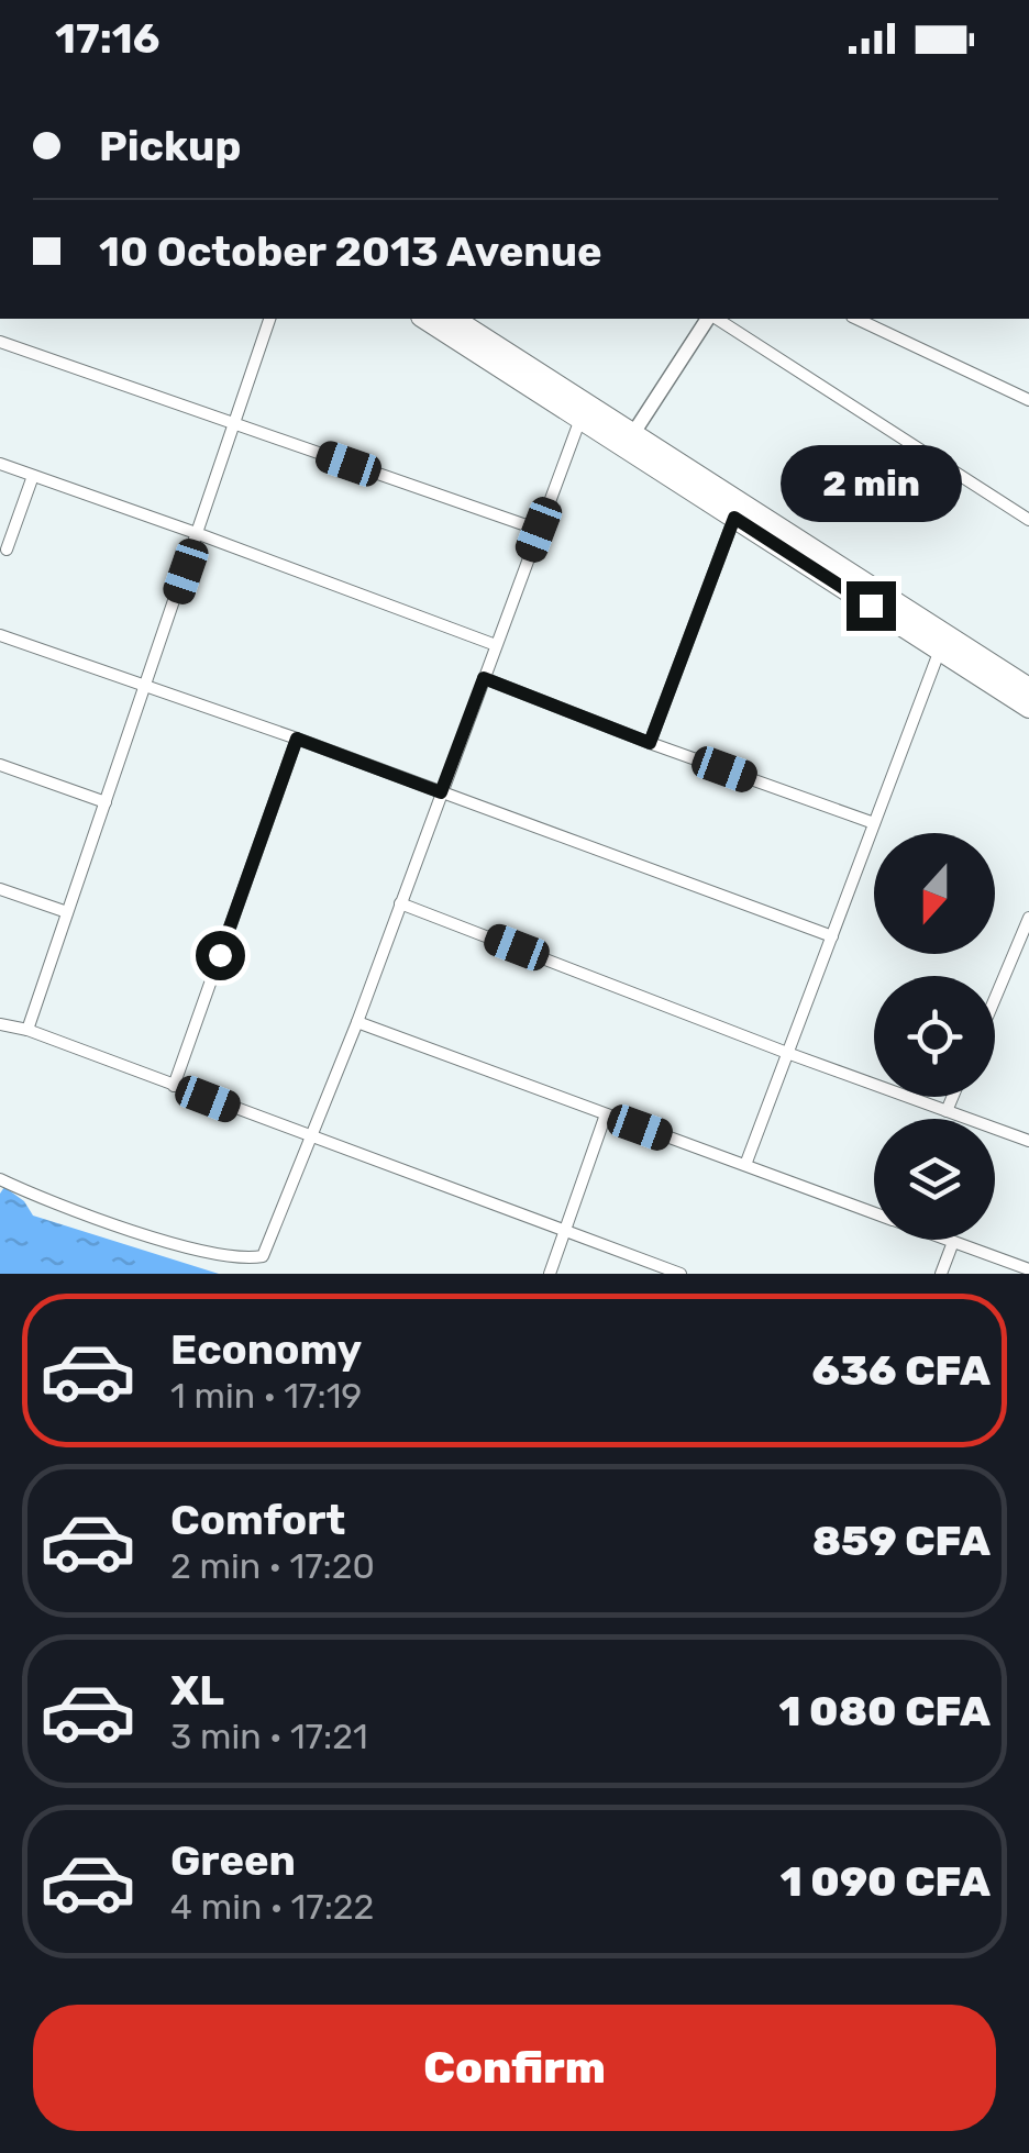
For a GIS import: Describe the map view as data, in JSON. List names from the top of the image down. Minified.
{"north":"bottom","page":{"status":"17:16","banner":["Pickup","10 October 2013 Avenue"],"bubble":"2 min","list":[{"name":"Economy","note":"1 min · 17:19","value":"636 CFA"},{"name":"Comfort","note":"2 min · 17:20","value":"859 CFA"},{"name":"XL","note":"3 min · 17:21","value":"1 080 CFA"},{"name":"Green","note":"4 min · 17:22","value":"1 090 CFA"}],"buttons":"Confirm"}}
